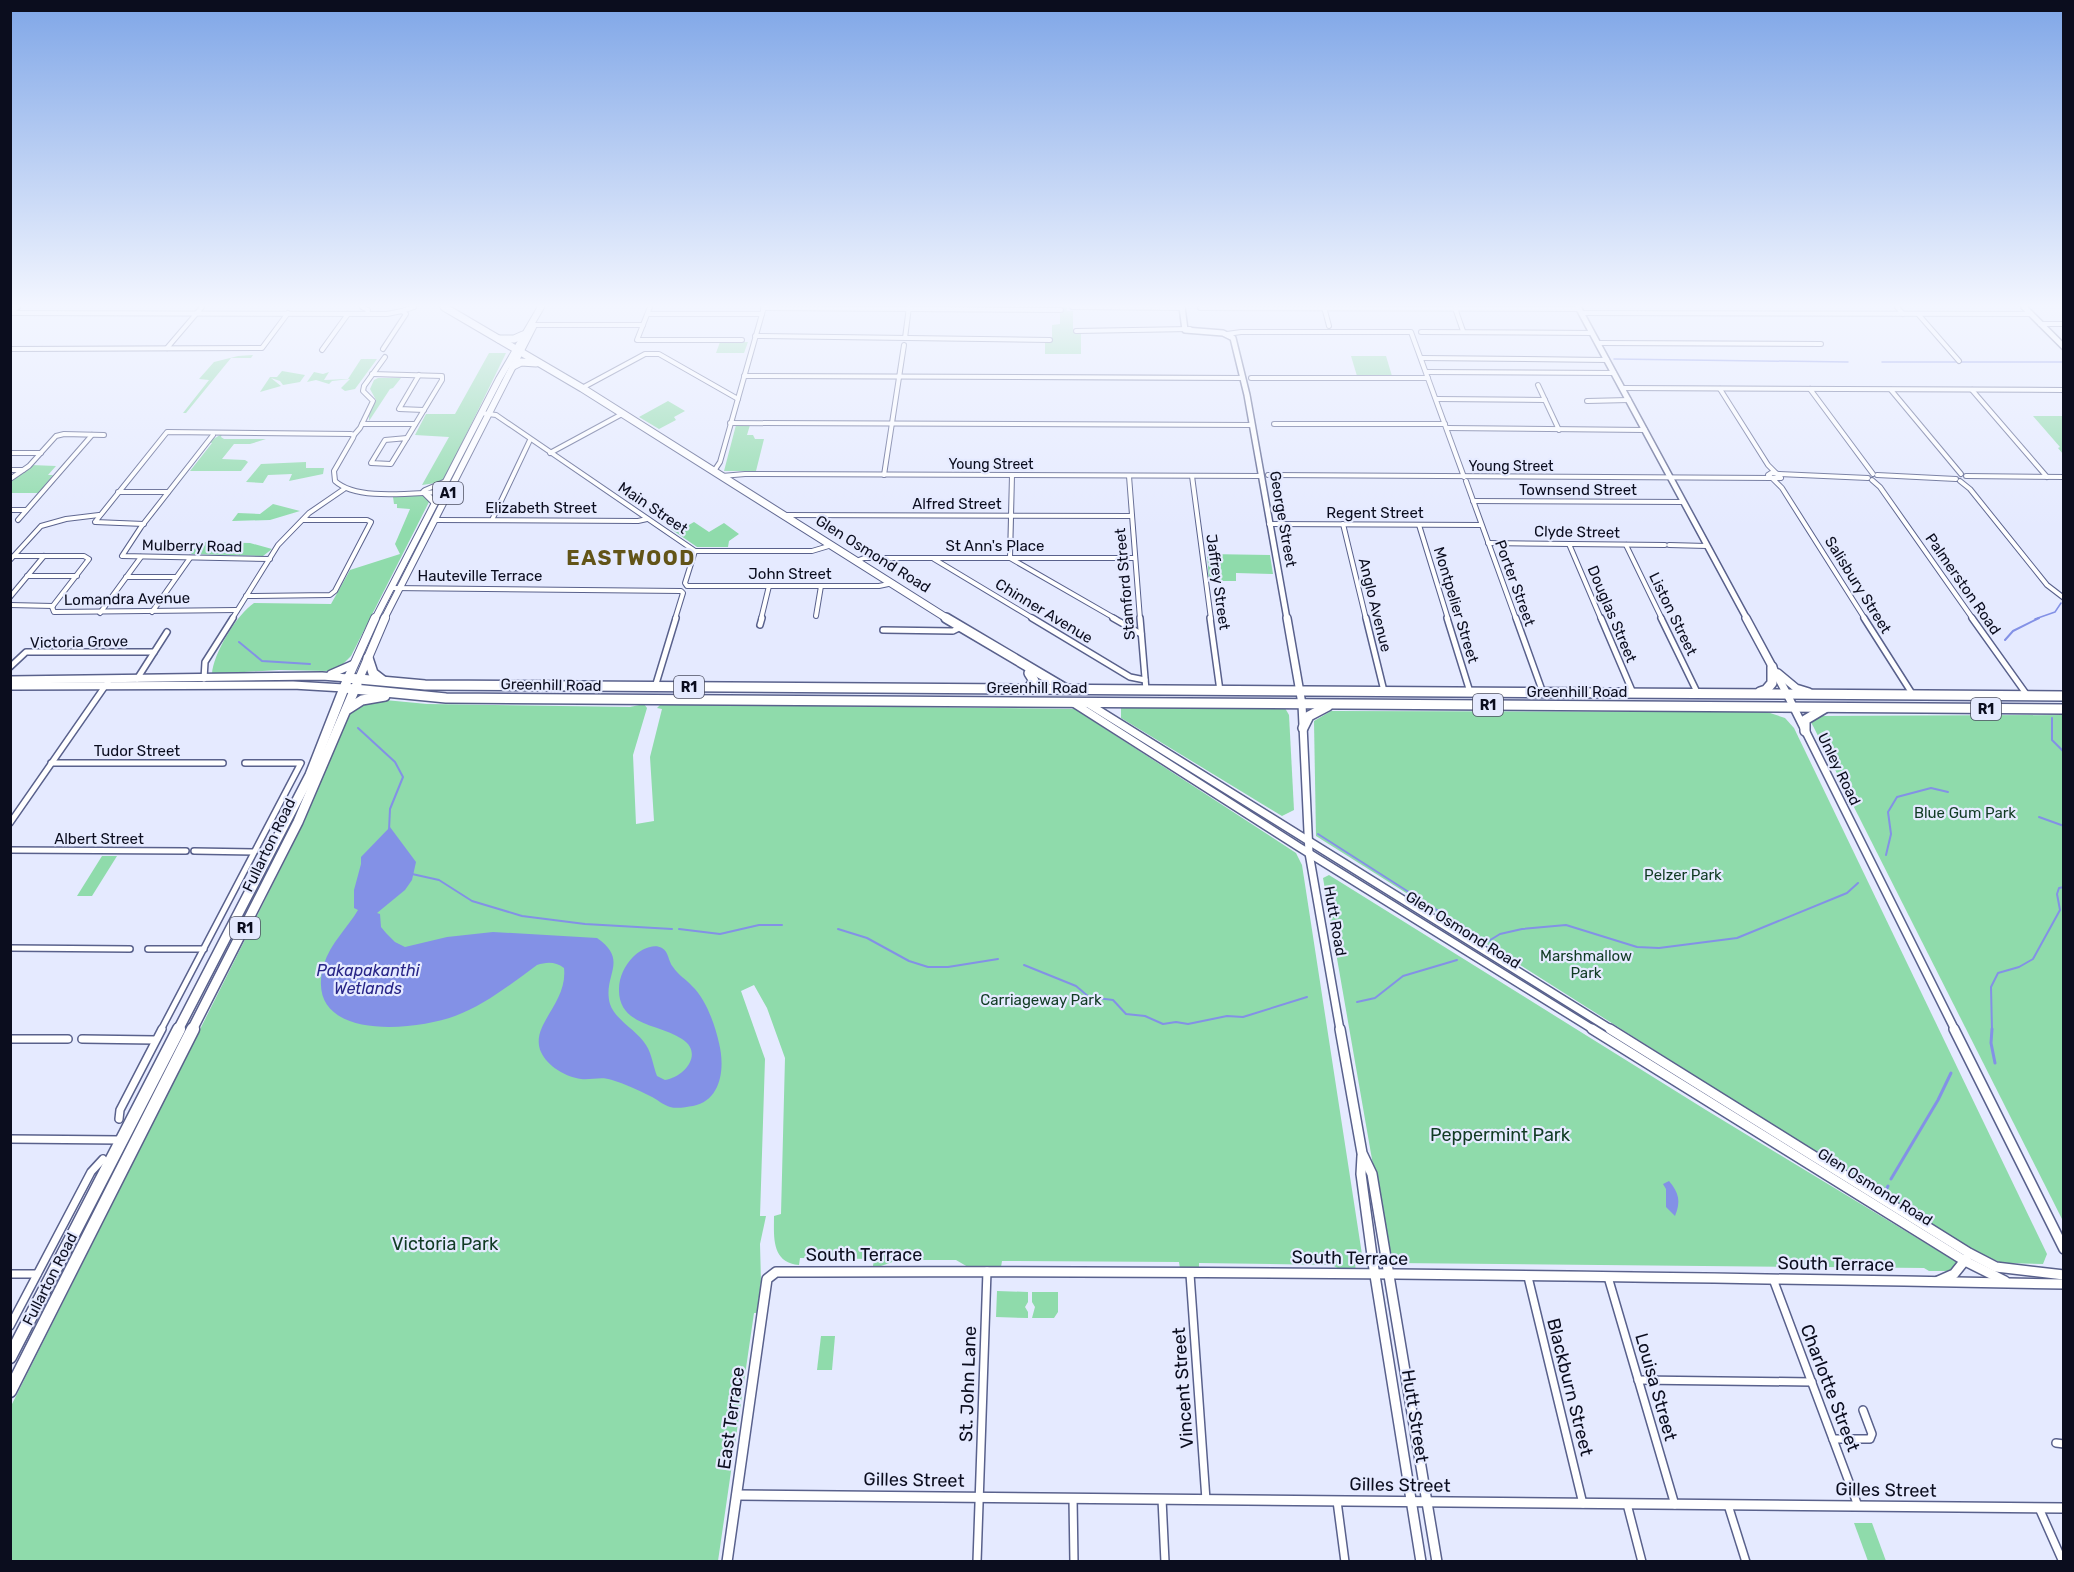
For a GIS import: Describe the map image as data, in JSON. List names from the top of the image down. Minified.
{"streets":{"highway":["A1","Glen Osmond Road","Greenhill Road","R1","Fullarton Road"],"main road":["George Street","Unley Road","Hutt Road","South Terrace","Hutt Street","East Terrace","Gilles Street"],"street":["Young Street","Townsend Street","Alfred Street","Elizabeth Street","Main Street","Regent Street","Clyde Street","Mulberry Road","St Ann's Place","John Street","Hauteville Terrace","Jaffrey Street","Porter Street","Stamford Street","Palmerston Road","Salisbury Street","Lomandra Avenue","Anglo Avenue","Montpelier Street","Chinner Avenue","Douglas Street","Liston Street","Victoria Grove","Tudor Street","Albert Street","St. John Lane","Blackburn Street","Louisa Street","Vincent Street","Charlotte Street"]},"crossings":[["Young Street","George Street"],["Young Street","Glen Osmond Road"],["Young Street","Jaffrey Street"],["Young Street","Porter Street"],["Young Street","Stamford Street"],["Young Street","Salisbury Street"],["Young Street","Unley Road"],["Townsend Street","Porter Street"],["Townsend Street","Unley Road"],["Alfred Street","Glen Osmond Road"],["Alfred Street","Stamford Street"],["Elizabeth Street","Main Street"],["Elizabeth Street","Fullarton Road"],["Main Street","Glen Osmond Road"],["Main Street","John Street"],["Main Street","Fullarton Road"],["Regent Street","George Street"],["Regent Street","Porter Street"],["Regent Street","Anglo Avenue"],["Regent Street","Montpelier Street"],["George Street","Greenhill Road"],["George Street","Hutt Road"],["Clyde Street","Porter Street"],["Clyde Street","Douglas Street"],["Clyde Street","Liston Street"],["Clyde Street","Unley Road"],["St Ann's Place","Glen Osmond Road"],["St Ann's Place","Stamford Street"],["St Ann's Place","Chinner Avenue"],["Glen Osmond Road","John Street"],["Glen Osmond Road","Greenhill Road"],["Glen Osmond Road","Hutt Road"],["Glen Osmond Road","South Terrace"],["Hauteville Terrace","Greenhill Road"],["Hauteville Terrace","Fullarton Road"],["Jaffrey Street","Greenhill Road"],["Porter Street","Greenhill Road"],["Stamford Street","Chinner Avenue"],["Stamford Street","Greenhill Road"],["Palmerston Road","Greenhill Road"],["Salisbury Street","Greenhill Road"],["Anglo Avenue","Greenhill Road"],["Montpelier Street","Greenhill Road"],["Douglas Street","Greenhill Road"],["Liston Street","Greenhill Road"],["Greenhill Road","R1"],["Greenhill Road","Unley Road"],["Greenhill Road","Fullarton Road"],["Greenhill Road","Hutt Road"],["R1","Fullarton Road"],["Hutt Road","South Terrace"],["Hutt Road","Hutt Street"],["South Terrace","St. John Lane"],["South Terrace","Blackburn Street"],["South Terrace","Louisa Street"],["South Terrace","Vincent Street"],["South Terrace","Charlotte Street"],["South Terrace","Hutt Street"],["South Terrace","East Terrace"],["St. John Lane","Gilles Street"],["Blackburn Street","Gilles Street"],["Louisa Street","Gilles Street"],["Vincent Street","Gilles Street"],["Charlotte Street","Gilles Street"],["Hutt Street","Gilles Street"],["East Terrace","Gilles Street"]],"districts":["EASTWOOD"],"water":["Pakapakanthi Wetlands"],"parks":["Blue Gum Park","Pelzer Park","Marshmallow Park","Carriageway Park","Peppermint Park","Victoria Park"]}
